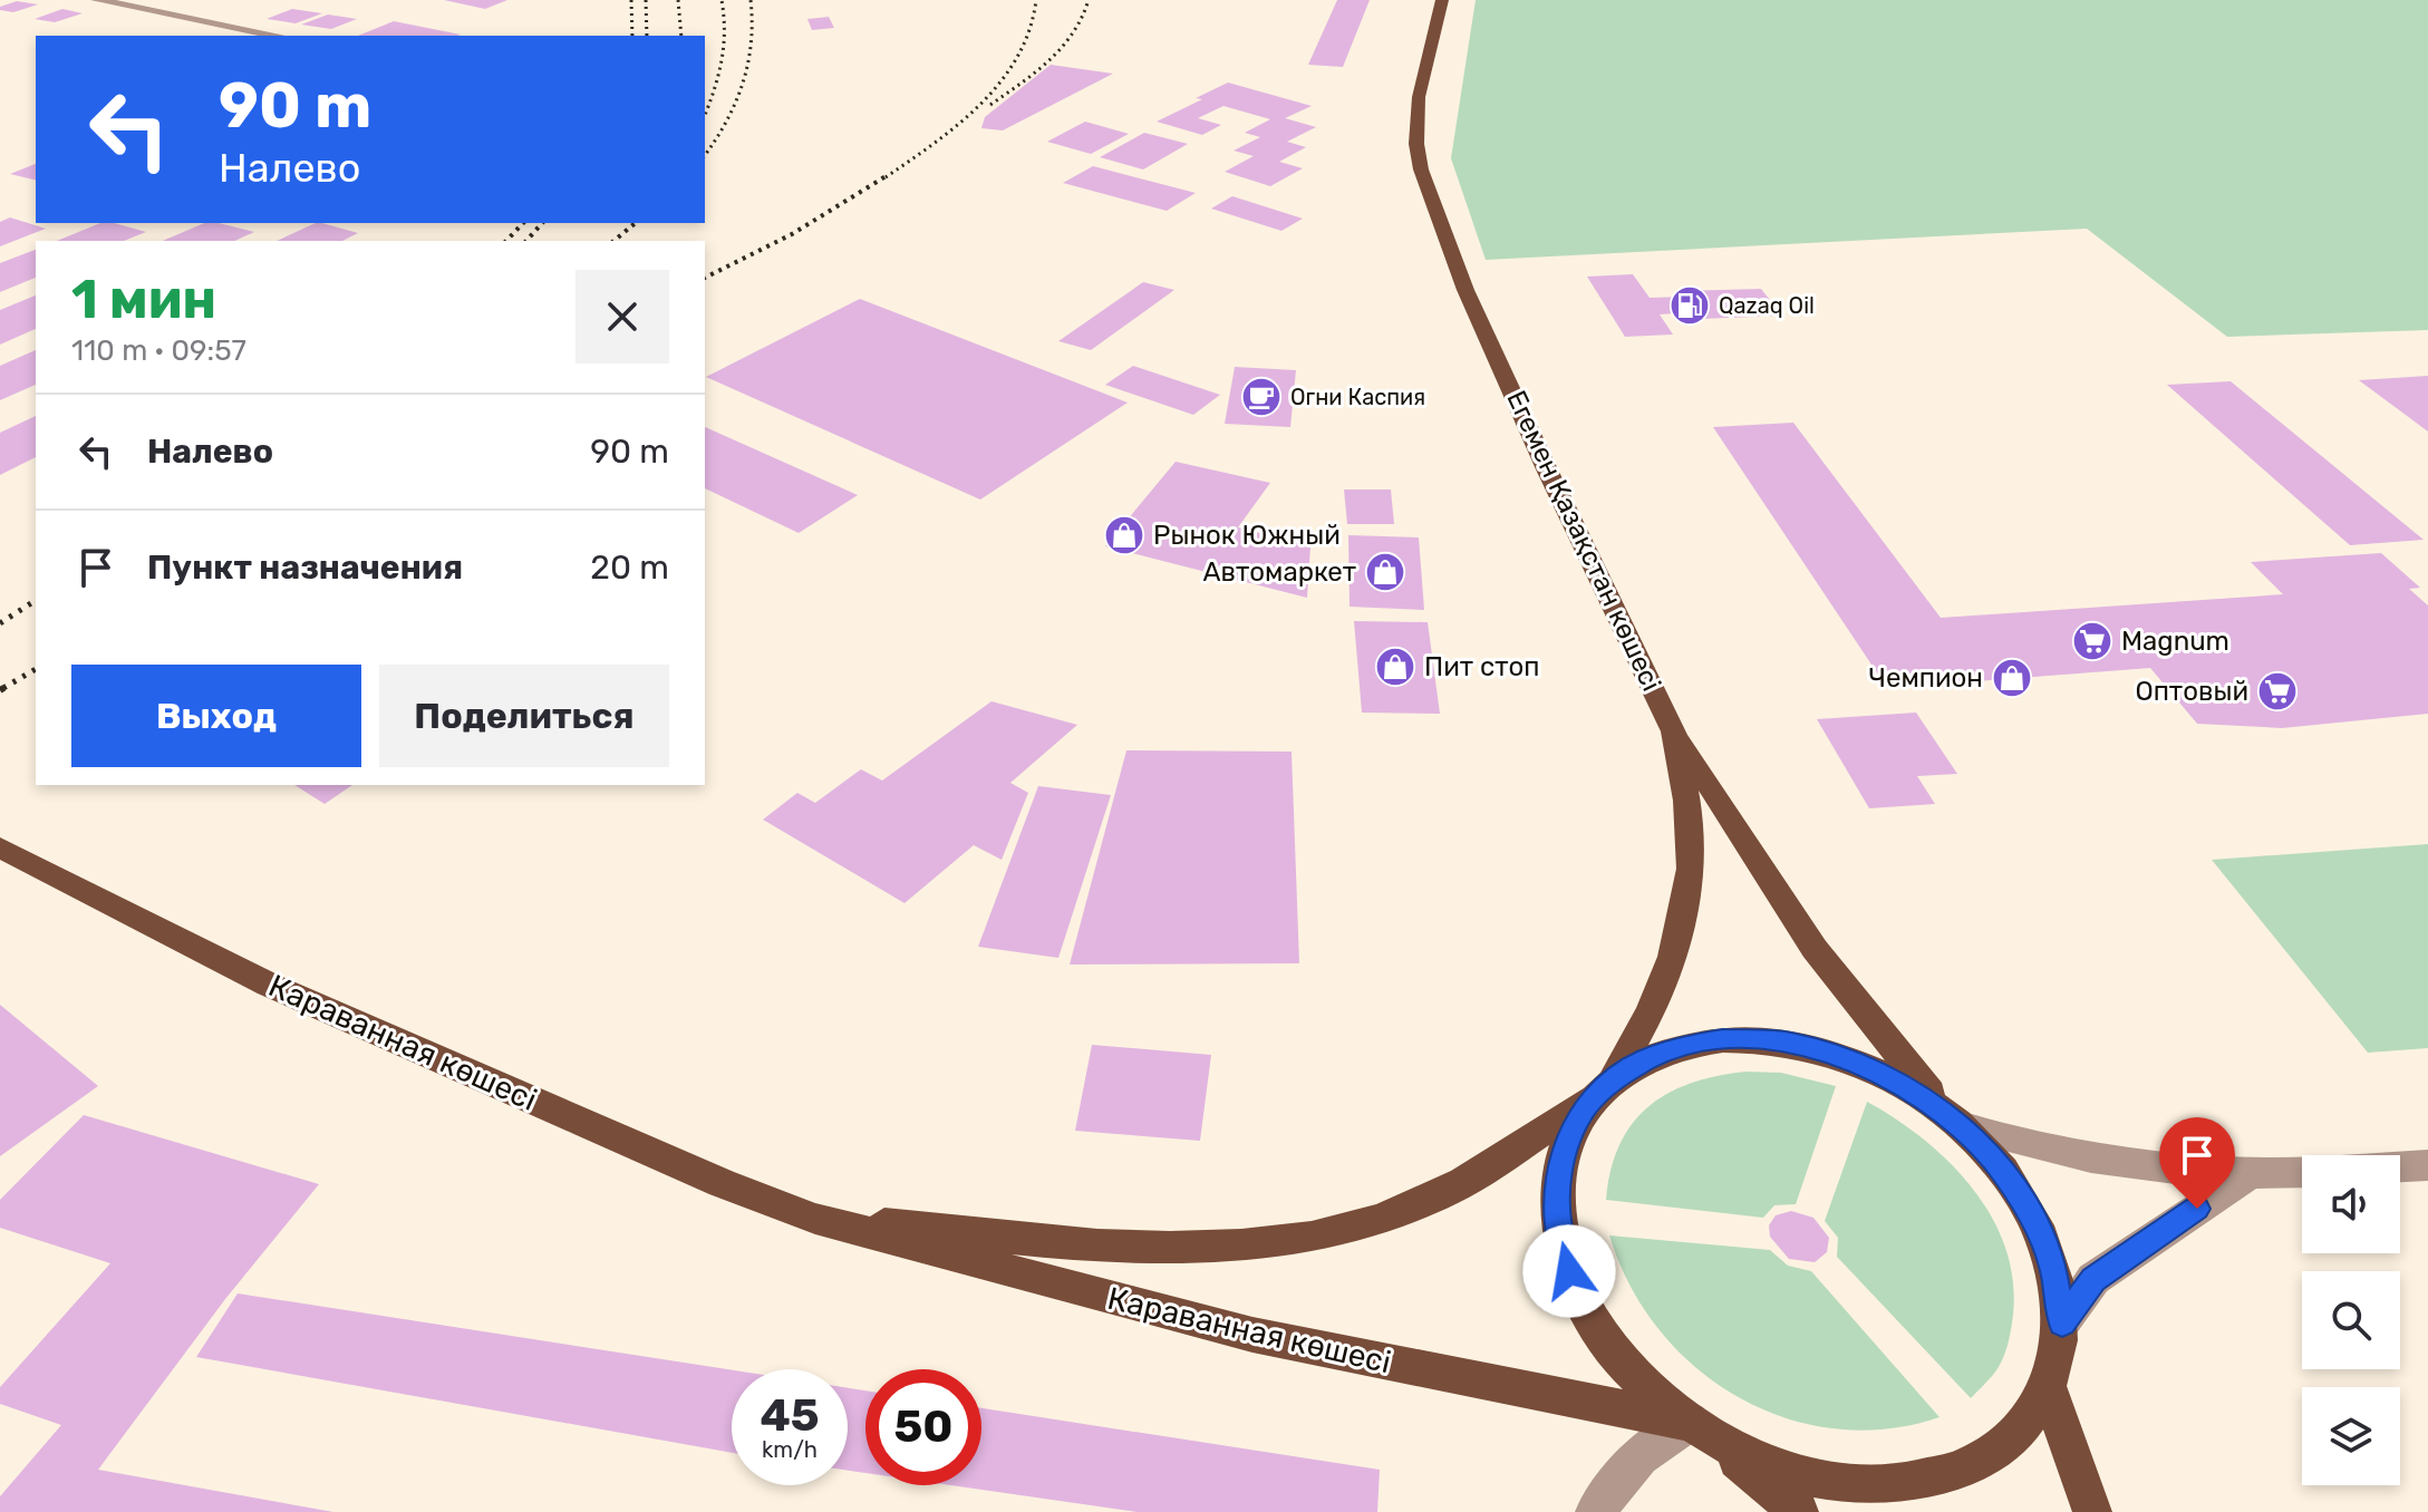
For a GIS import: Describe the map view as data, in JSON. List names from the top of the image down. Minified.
{"streets":{"main road":["Егемен Қазақстан көшесі","Караванная көшесі"]},"crossings":[["Егемен Қазақстан көшесі","Караванная көшесі"]],"places":{"fuel station":["Qazaq Oil"],"cafe":["Огни Каспия"],"shop":["Рынок Южный","Автомаркет","Пит стоп","Чемпион"],"supermarket":["Magnum","Оптовый"]},"page":{"turn":["90 m","Налево"],"heading":["1 мин","110 m · 09:57"],"list":[{"name":"Налево","value":"90 m"},{"name":"Пункт назначения","value":"20 m"}],"buttons":["Выход","Поделиться"],"speed":"45 km/h","limit":"50"}}
